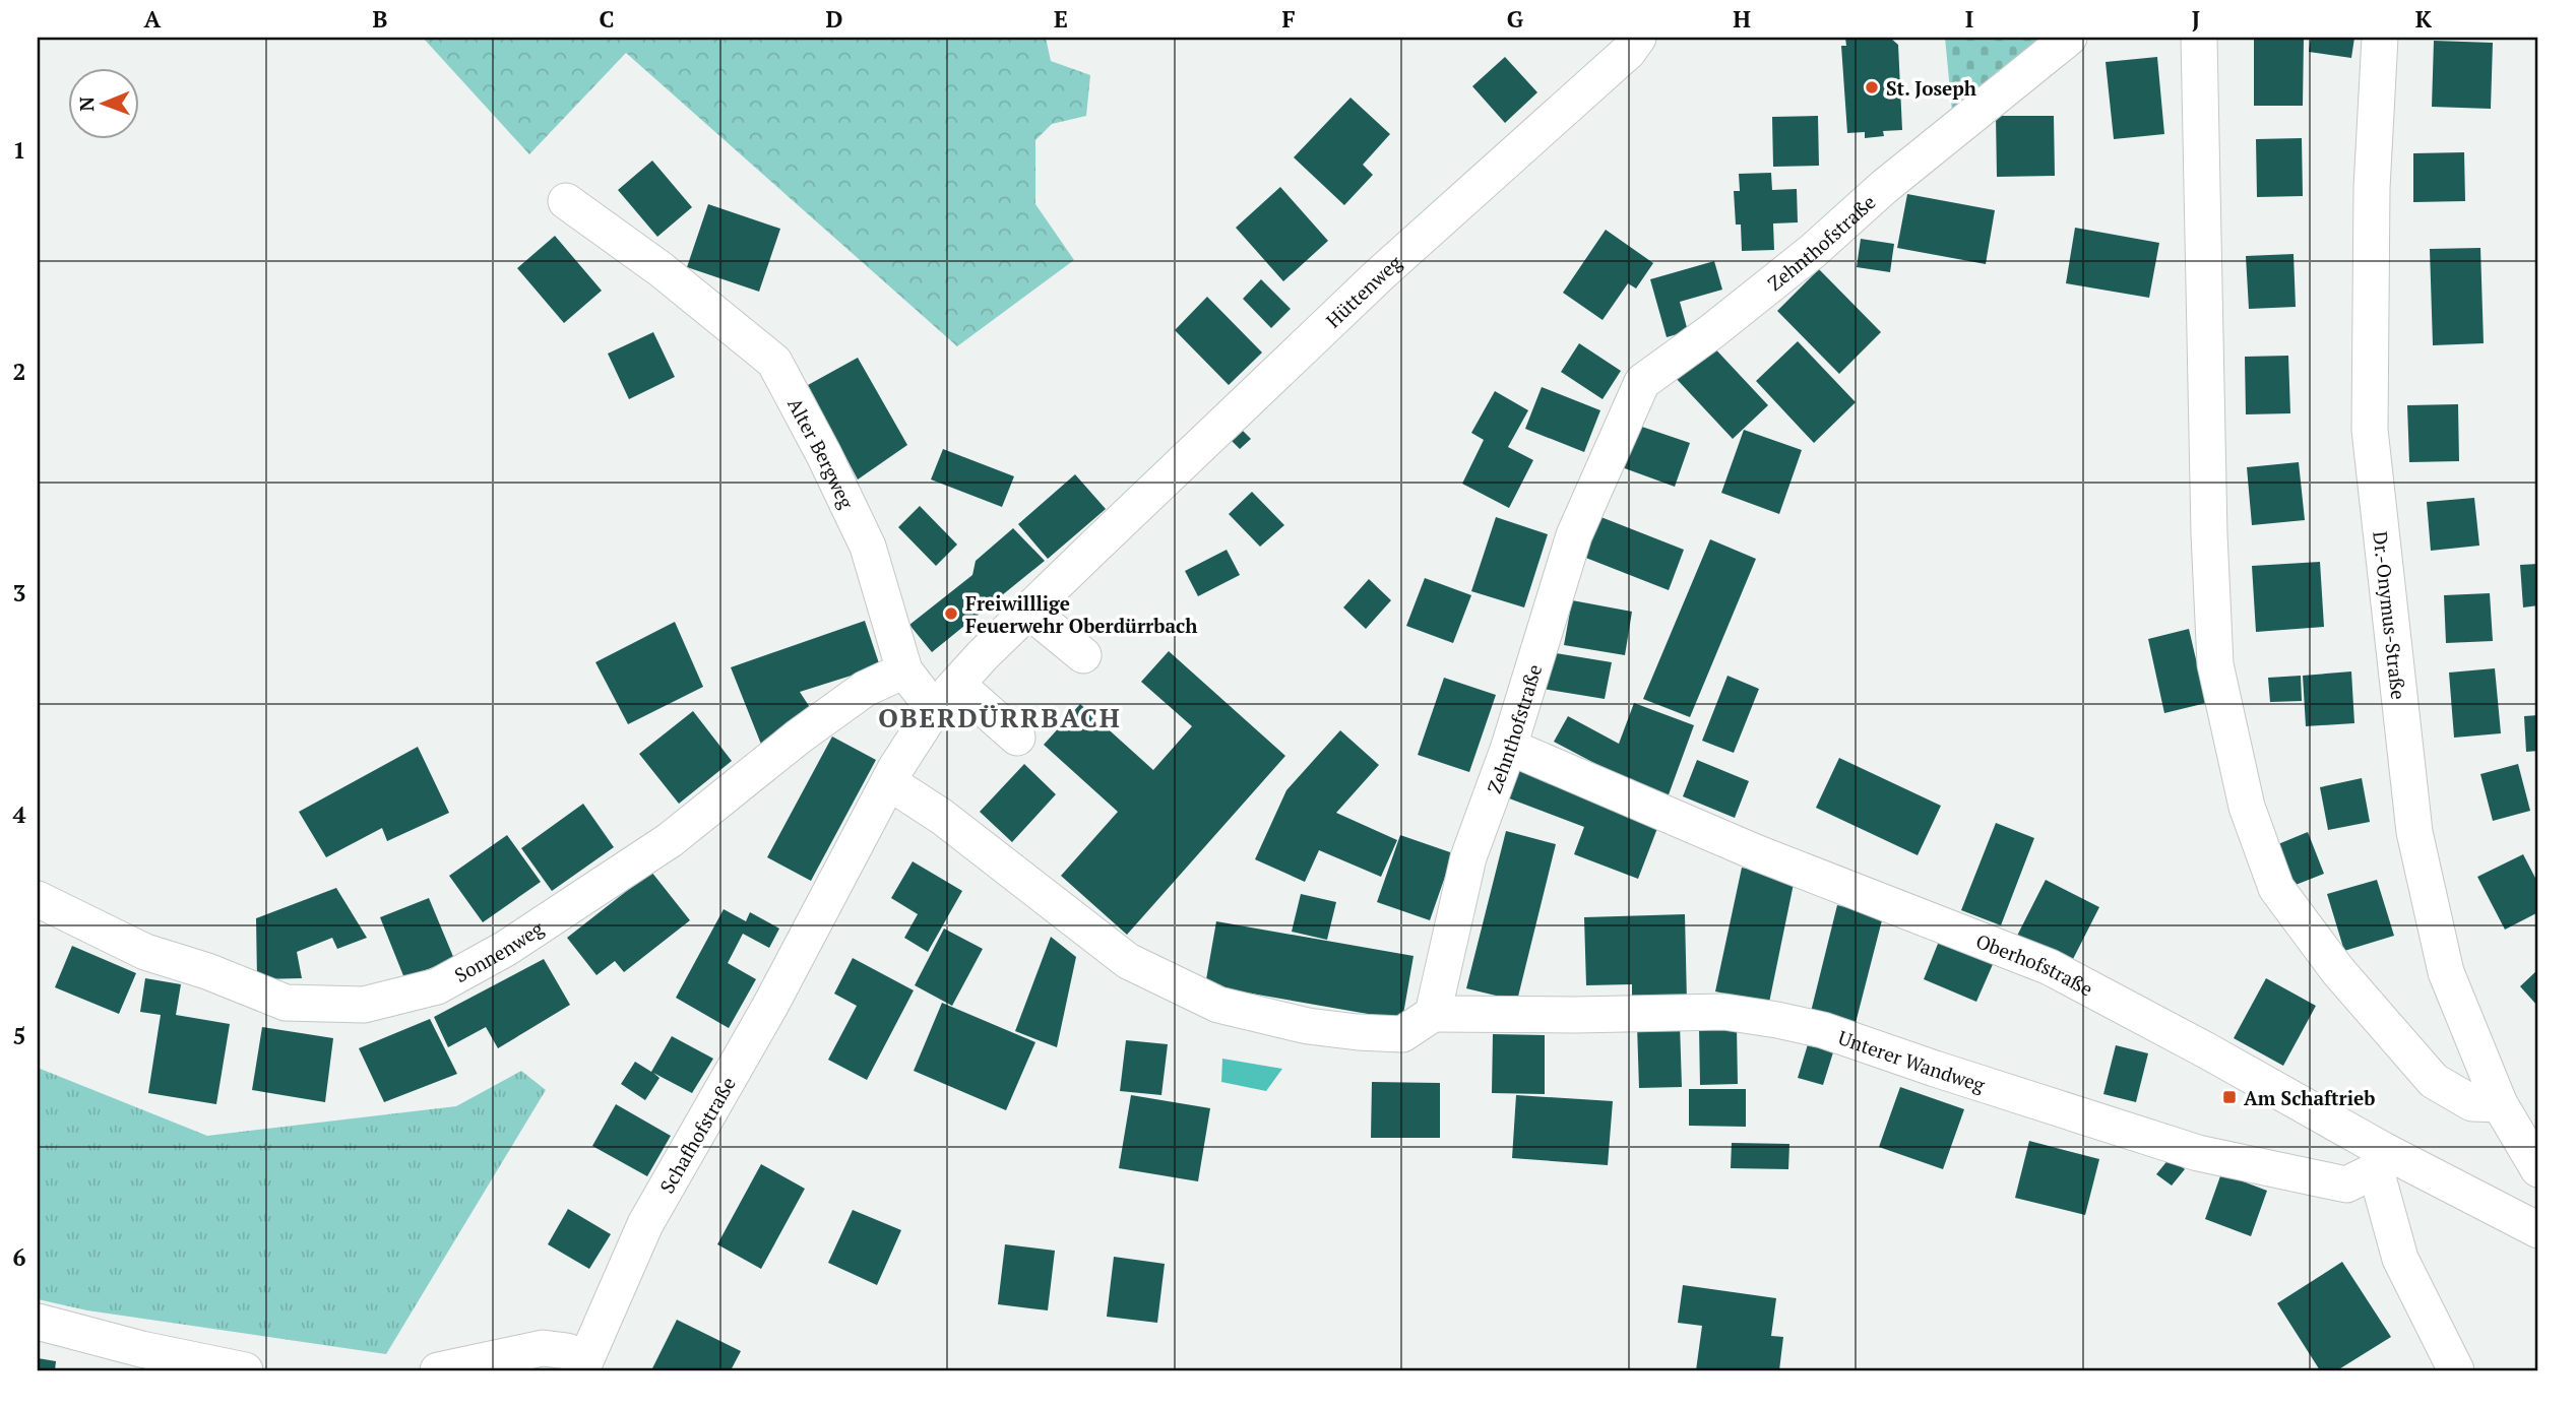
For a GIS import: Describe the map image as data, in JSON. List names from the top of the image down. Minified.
{"streets":{"street":["Zehnthofstraße","Hüttenweg","Alter Bergweg","Dr.-Onymus-Straße","Sonnenweg","Oberhofstraße","Unterer Wandweg","Schafhofstraße"]},"crossings":[["Zehnthofstraße","Oberhofstraße"],["Zehnthofstraße","Unterer Wandweg"],["Hüttenweg","Alter Bergweg"],["Alter Bergweg","Sonnenweg"],["Oberhofstraße","Unterer Wandweg"]],"districts":["OBERDÜRRBACH"],"places":{"other":["St. Joseph","Freiwilllige Feuerwehr Oberdürrbach"],"transit":["Am Schaftrieb"]},"north":"left","grid":{"columns":["A","B","C","D","E","F","G","H","I","J","K"],"rows":["1","2","3","4","5","6"]}}
